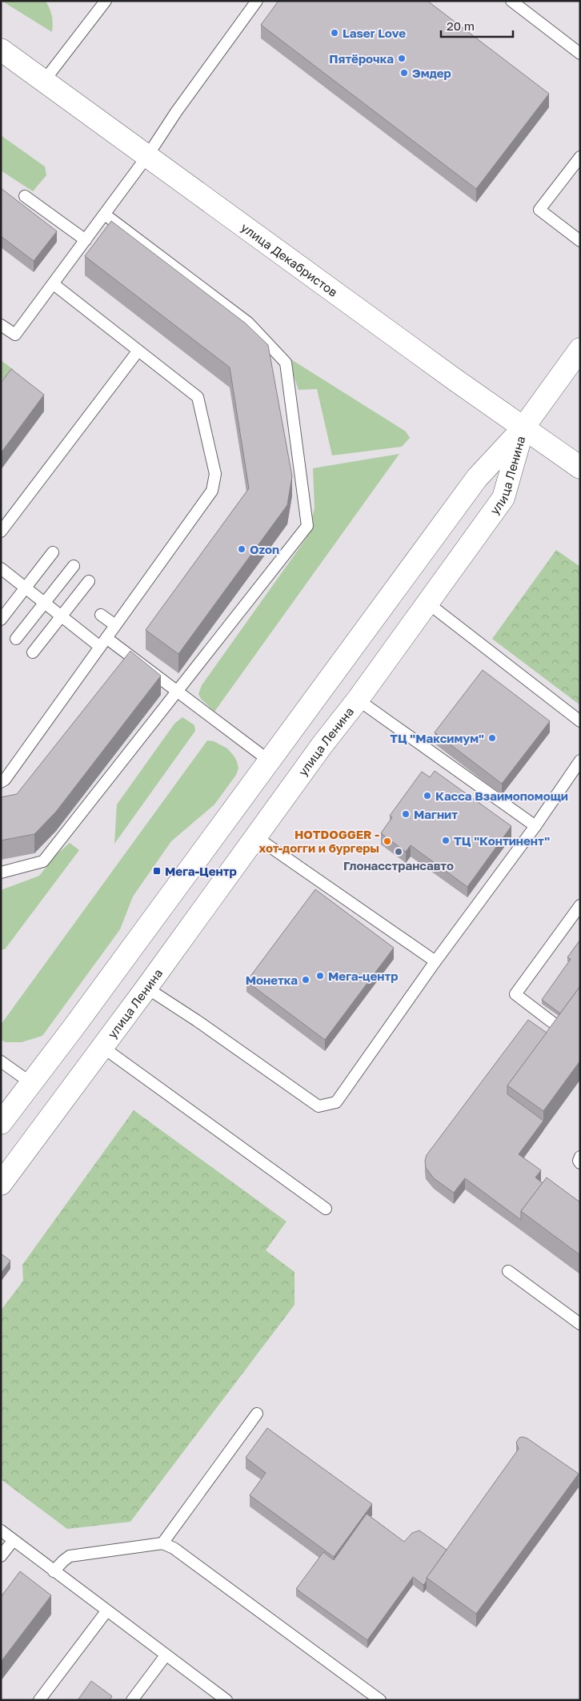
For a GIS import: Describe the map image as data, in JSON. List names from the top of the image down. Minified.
{"streets":{"main road":["улица Декабристов","улица Ленина"]},"crossings":[["улица Декабристов","улица Ленина"]],"places":{"other":["Laser Love","Пятёрочка","Эмдер","Ozon","ТЦ \"Максимум\"","Касса Взаимопомощи","Магнит","ТЦ \"Континент\"","HOTDOGGER - хот-догги и бургеры","Глонасстрансавто","Мега-центр","Монетка"],"transit":["Мега-Центр"]},"scale_bar":"20 m"}
